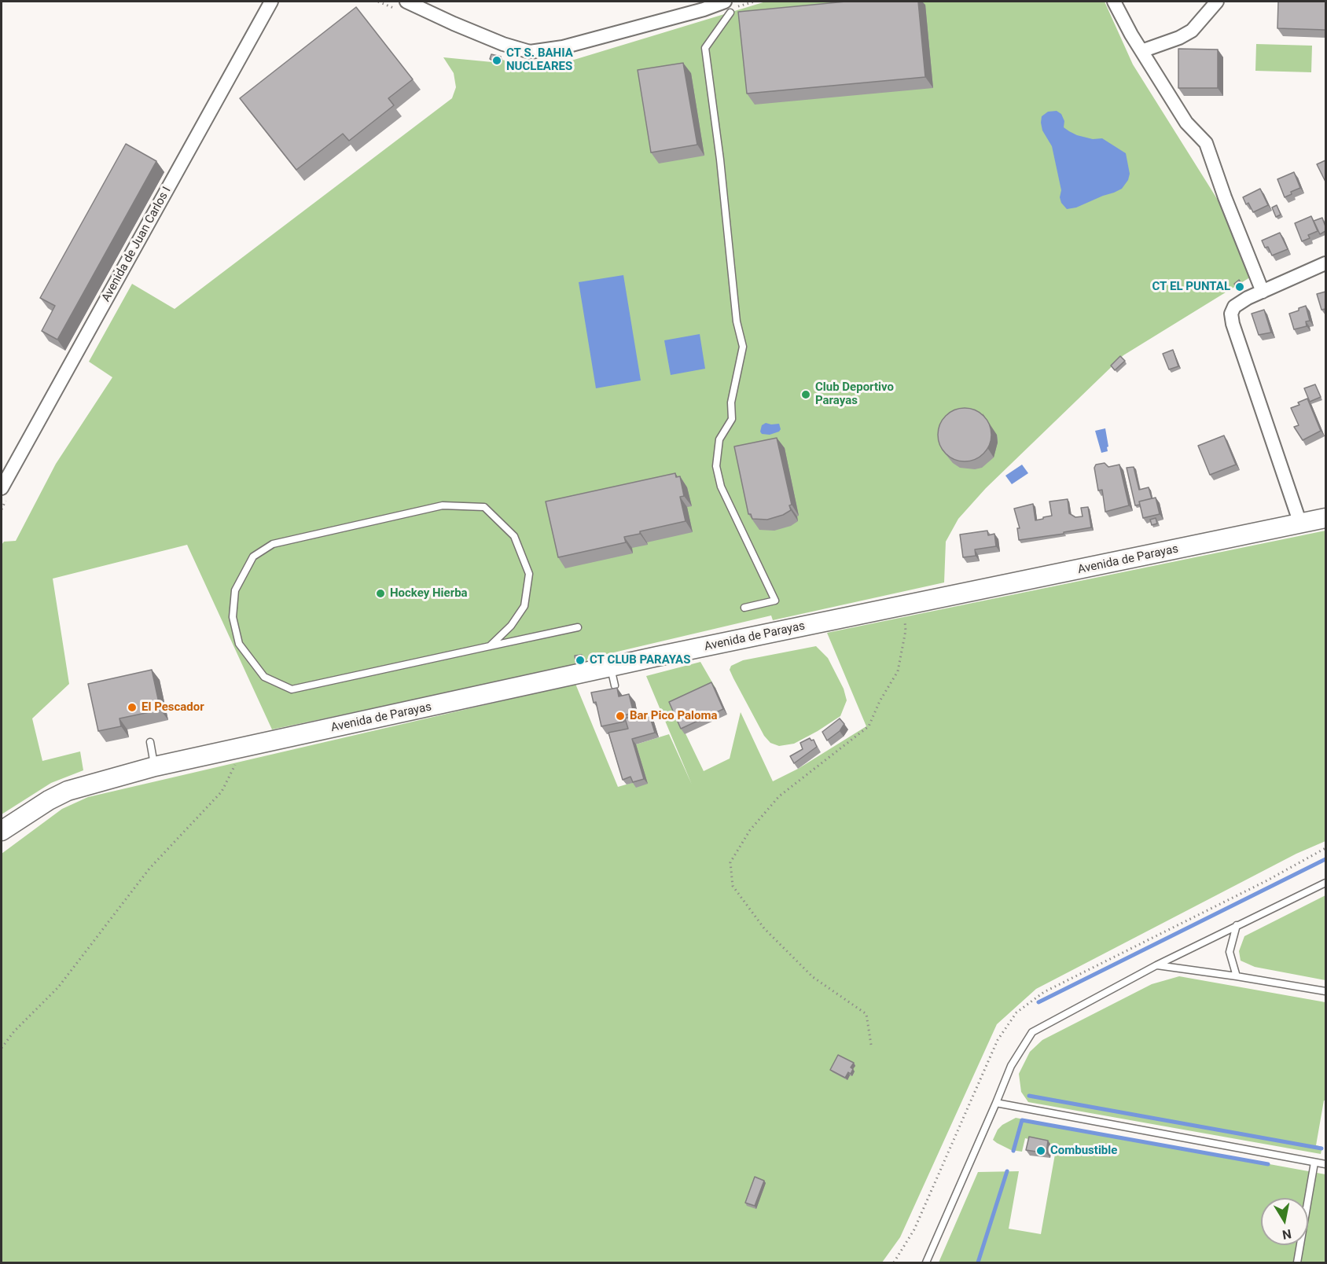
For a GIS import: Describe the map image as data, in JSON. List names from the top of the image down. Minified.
{"streets":{"street":["Avenida de Juan Carlos I","Avenida de Parayas"]},"places":["CT S. BAHIA NUCLEARES","CT EL PUNTAL","Club Deportivo Parayas","Hockey Hierba","CT CLUB PARAYAS","El Pescador","Bar Pico Paloma","Combustible"],"north":"bottom"}
